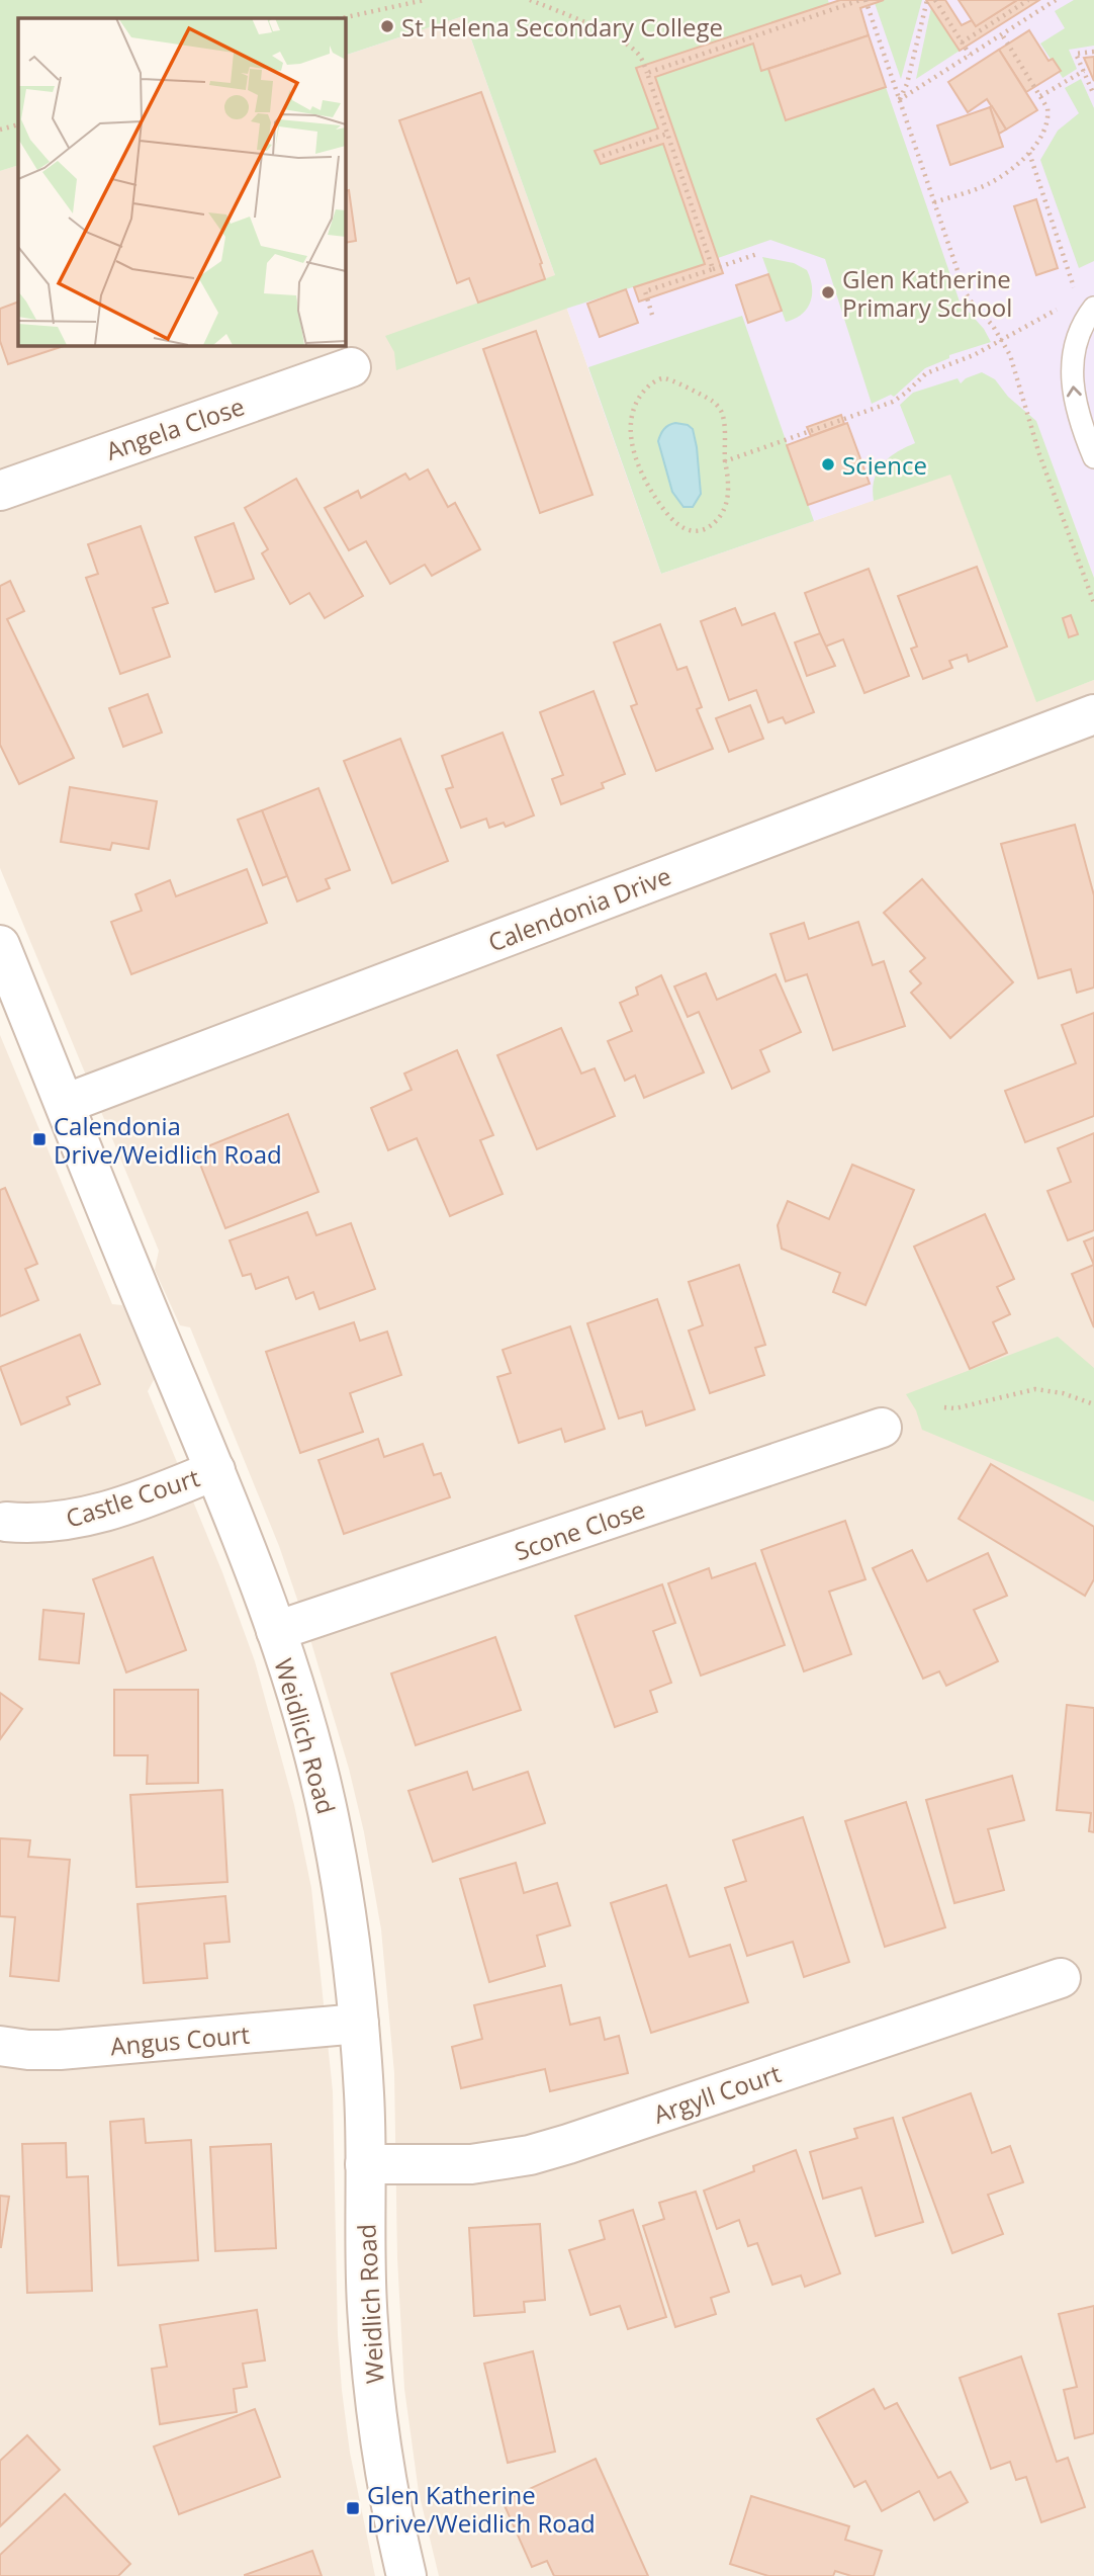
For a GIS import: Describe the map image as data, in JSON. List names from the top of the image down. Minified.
{"streets":{"street":["Angela Close","Calendonia Drive","Castle Court","Scone Close","Weidlich Road","Angus Court","Argyll Court"]},"crossings":[["Calendonia Drive","Weidlich Road"],["Castle Court","Weidlich Road"],["Scone Close","Weidlich Road"],["Weidlich Road","Angus Court"],["Weidlich Road","Argyll Court"]],"places":{"other":["St Helena Secondary College","Glen Katherine Primary School","Science"],"transit":["Calendonia Drive/Weidlich Road","Glen Katherine Drive/Weidlich Road"]}}
